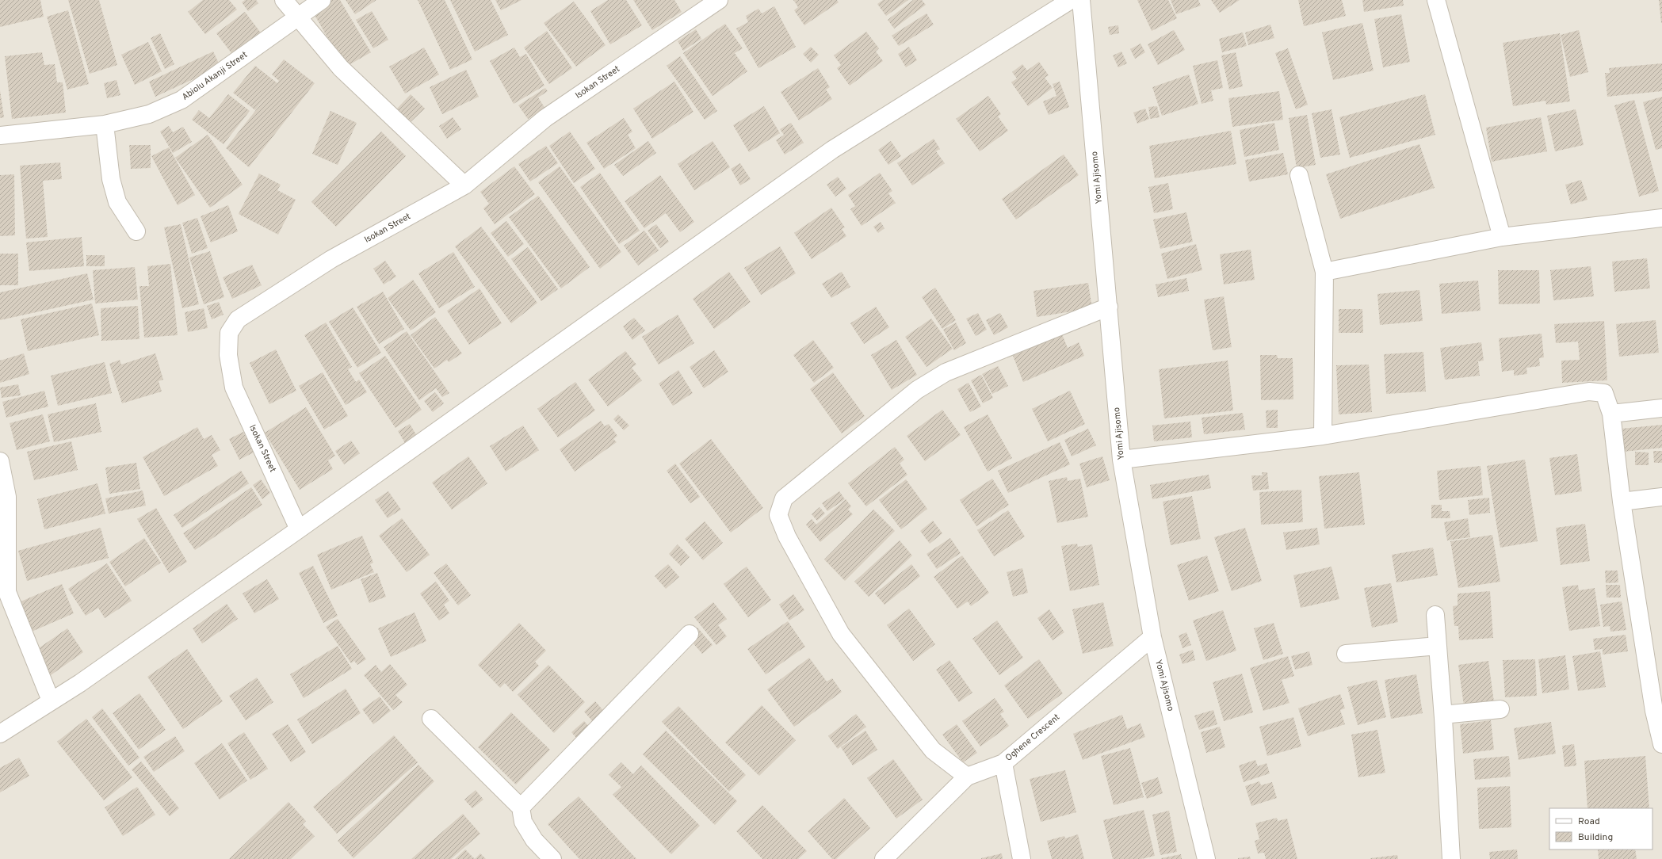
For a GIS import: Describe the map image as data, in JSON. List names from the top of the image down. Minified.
{"streets":{"street":["Abiolu Akanji Street","Isokan Street","Yomi Ajisomo","Oghene Crescent"]},"crossings":[["Yomi Ajisomo","Oghene Crescent"]],"legend":["Road","Building"]}
